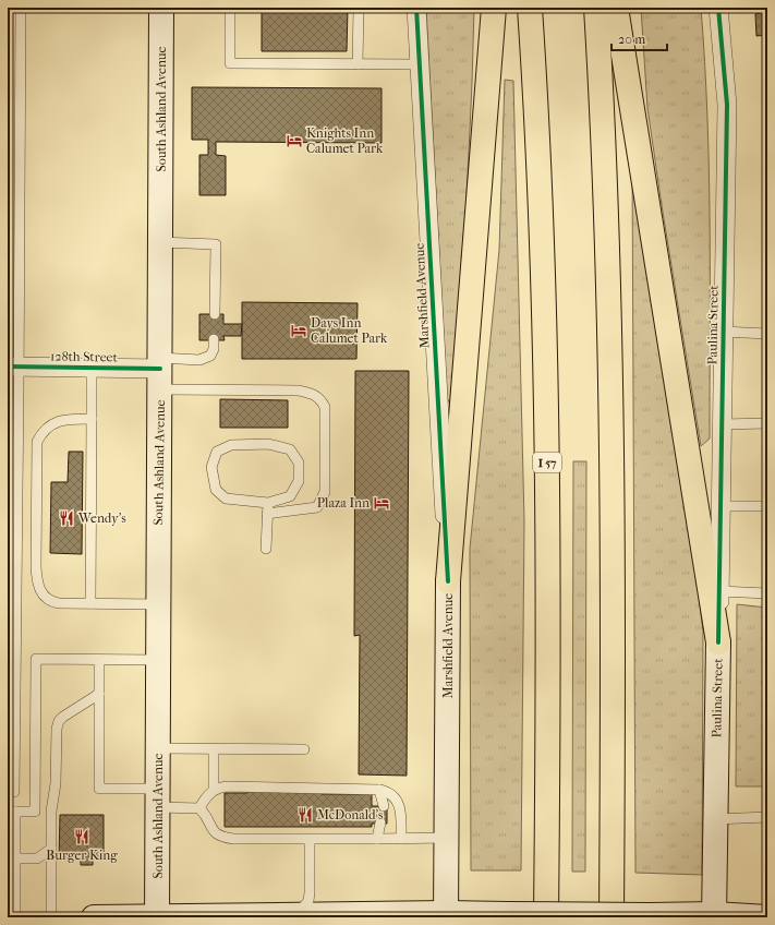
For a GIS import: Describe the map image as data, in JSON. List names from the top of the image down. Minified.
{"streets":{"highway":["I 57"],"main road":["South Ashland Avenue","Marshfield Avenue","Paulina Street"],"street":["128th Street"]},"crossings":[["South Ashland Avenue","128th Street"]],"places":{"hotel":["Knights Inn Calumet Park","Days Inn Calumet Park","Plaza Inn"],"restaurant":["Wendy's","McDonald's","Burger King"]},"scale_bar":"20 m"}
